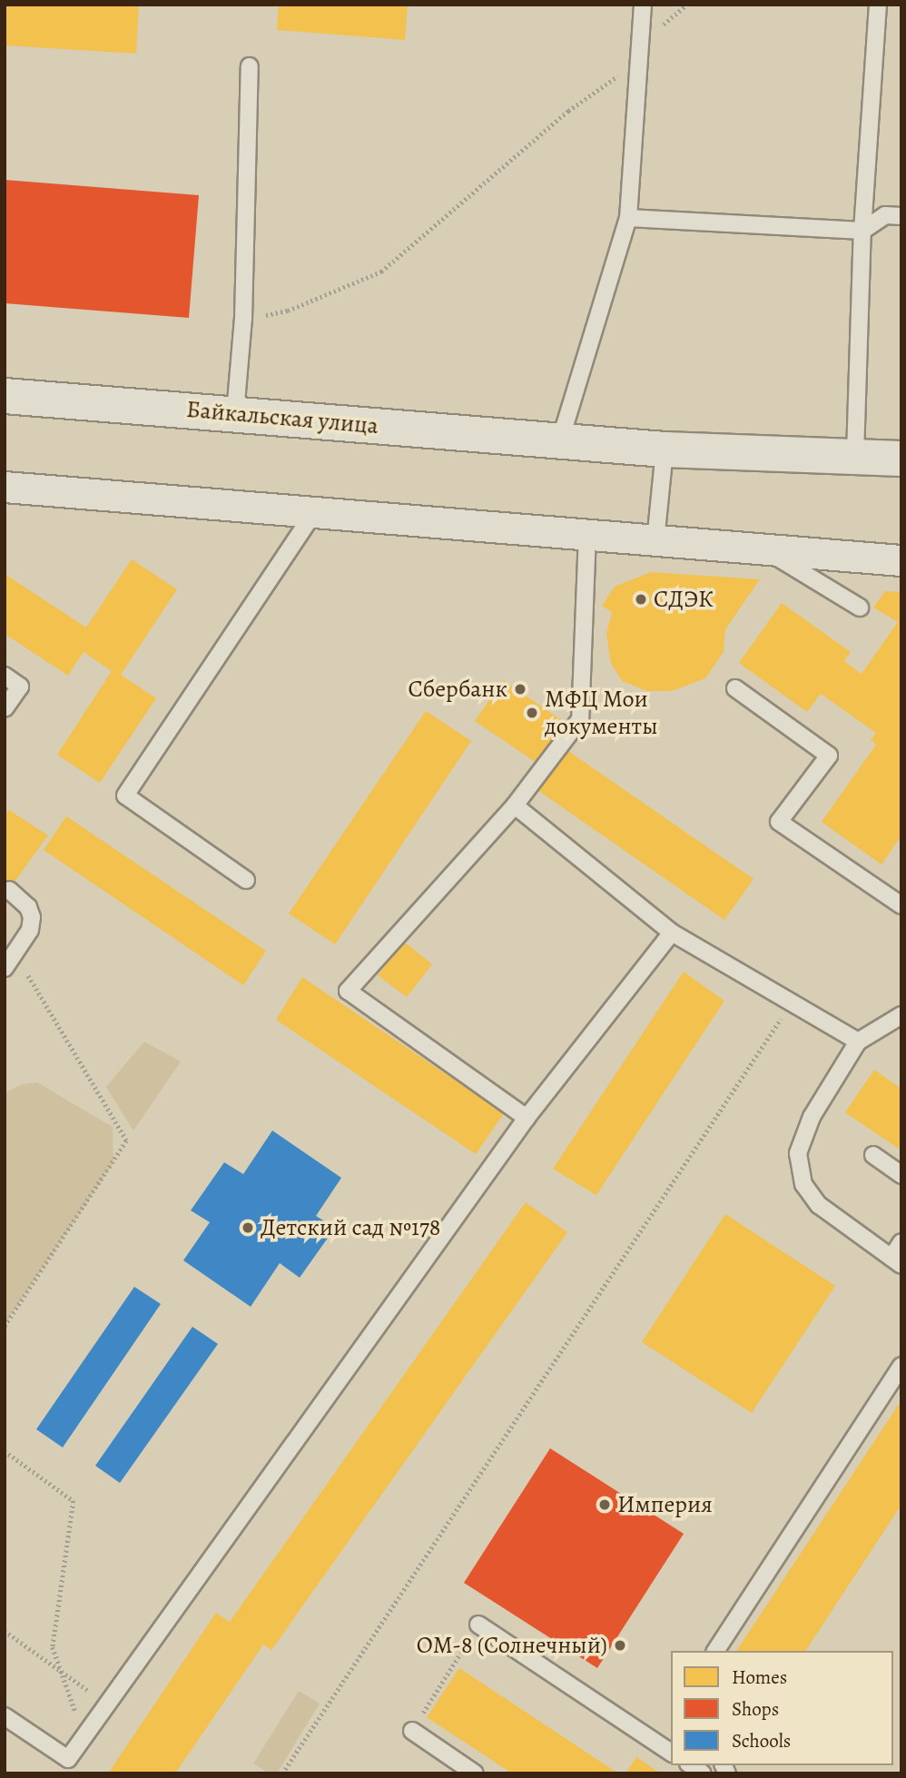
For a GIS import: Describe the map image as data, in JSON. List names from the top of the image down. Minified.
{"streets":{"main road":["Байкальская улица"]},"places":["СДЭК","Сбербанк","МФЦ Мои документы","Детский сад №178","Империя","ОМ-8 (Солнечный)"],"legend":["Homes","Shops","Schools"]}
